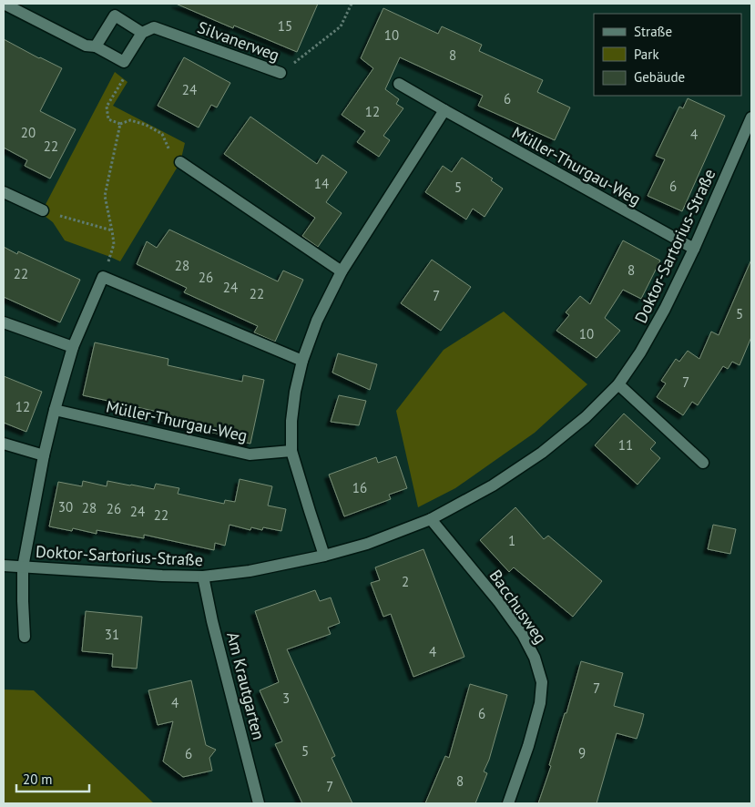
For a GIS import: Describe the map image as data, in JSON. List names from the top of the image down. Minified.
{"streets":{"street":["Silvanerweg","Müller-Thurgau-Weg","Doktor-Sartorius-Straße","Bacchusweg","Am Krautgarten"]},"crossings":[["Müller-Thurgau-Weg","Doktor-Sartorius-Straße"],["Doktor-Sartorius-Straße","Bacchusweg"],["Doktor-Sartorius-Straße","Am Krautgarten"]],"house_numbers":["15","10","8","24","6","12","20","4","22","14","6","5","28","8","22","26","24","22","7","5","10","7","12","11","16","30","28","26","24","22","1","2","31","4","7","3","4","6","5","9","6","8","7"],"legend":["Straße","Park","Gebäude"],"scale_bar":"20 m"}
